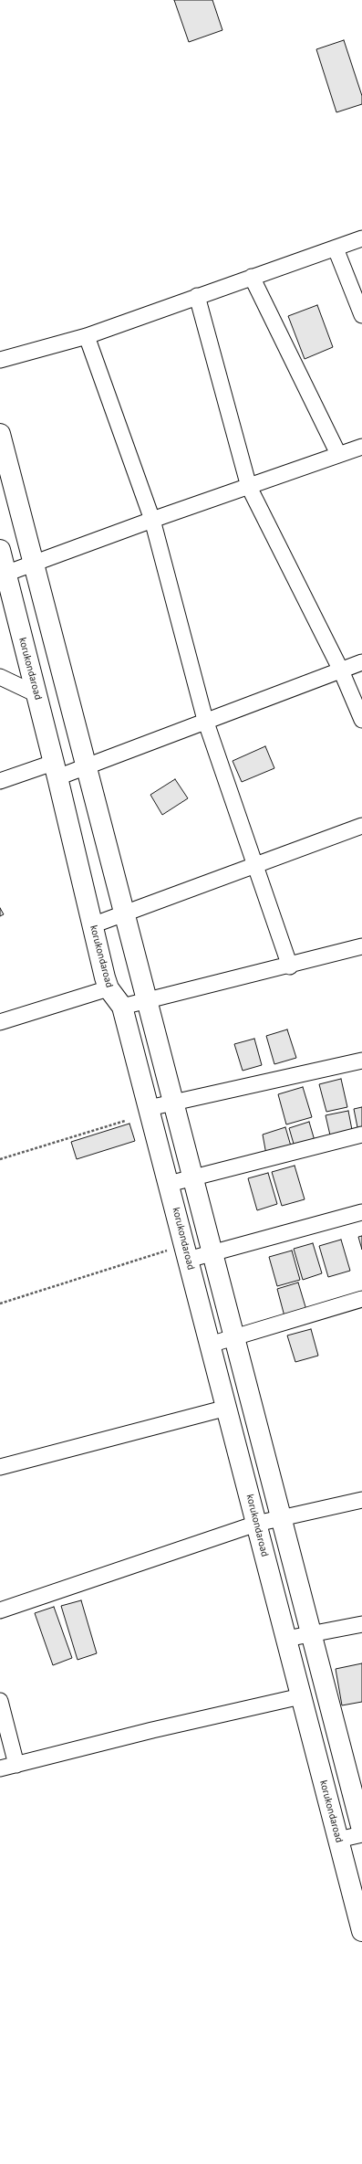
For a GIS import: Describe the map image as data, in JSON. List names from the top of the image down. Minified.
{"streets":{"main road":["korukondaroad"]}}
